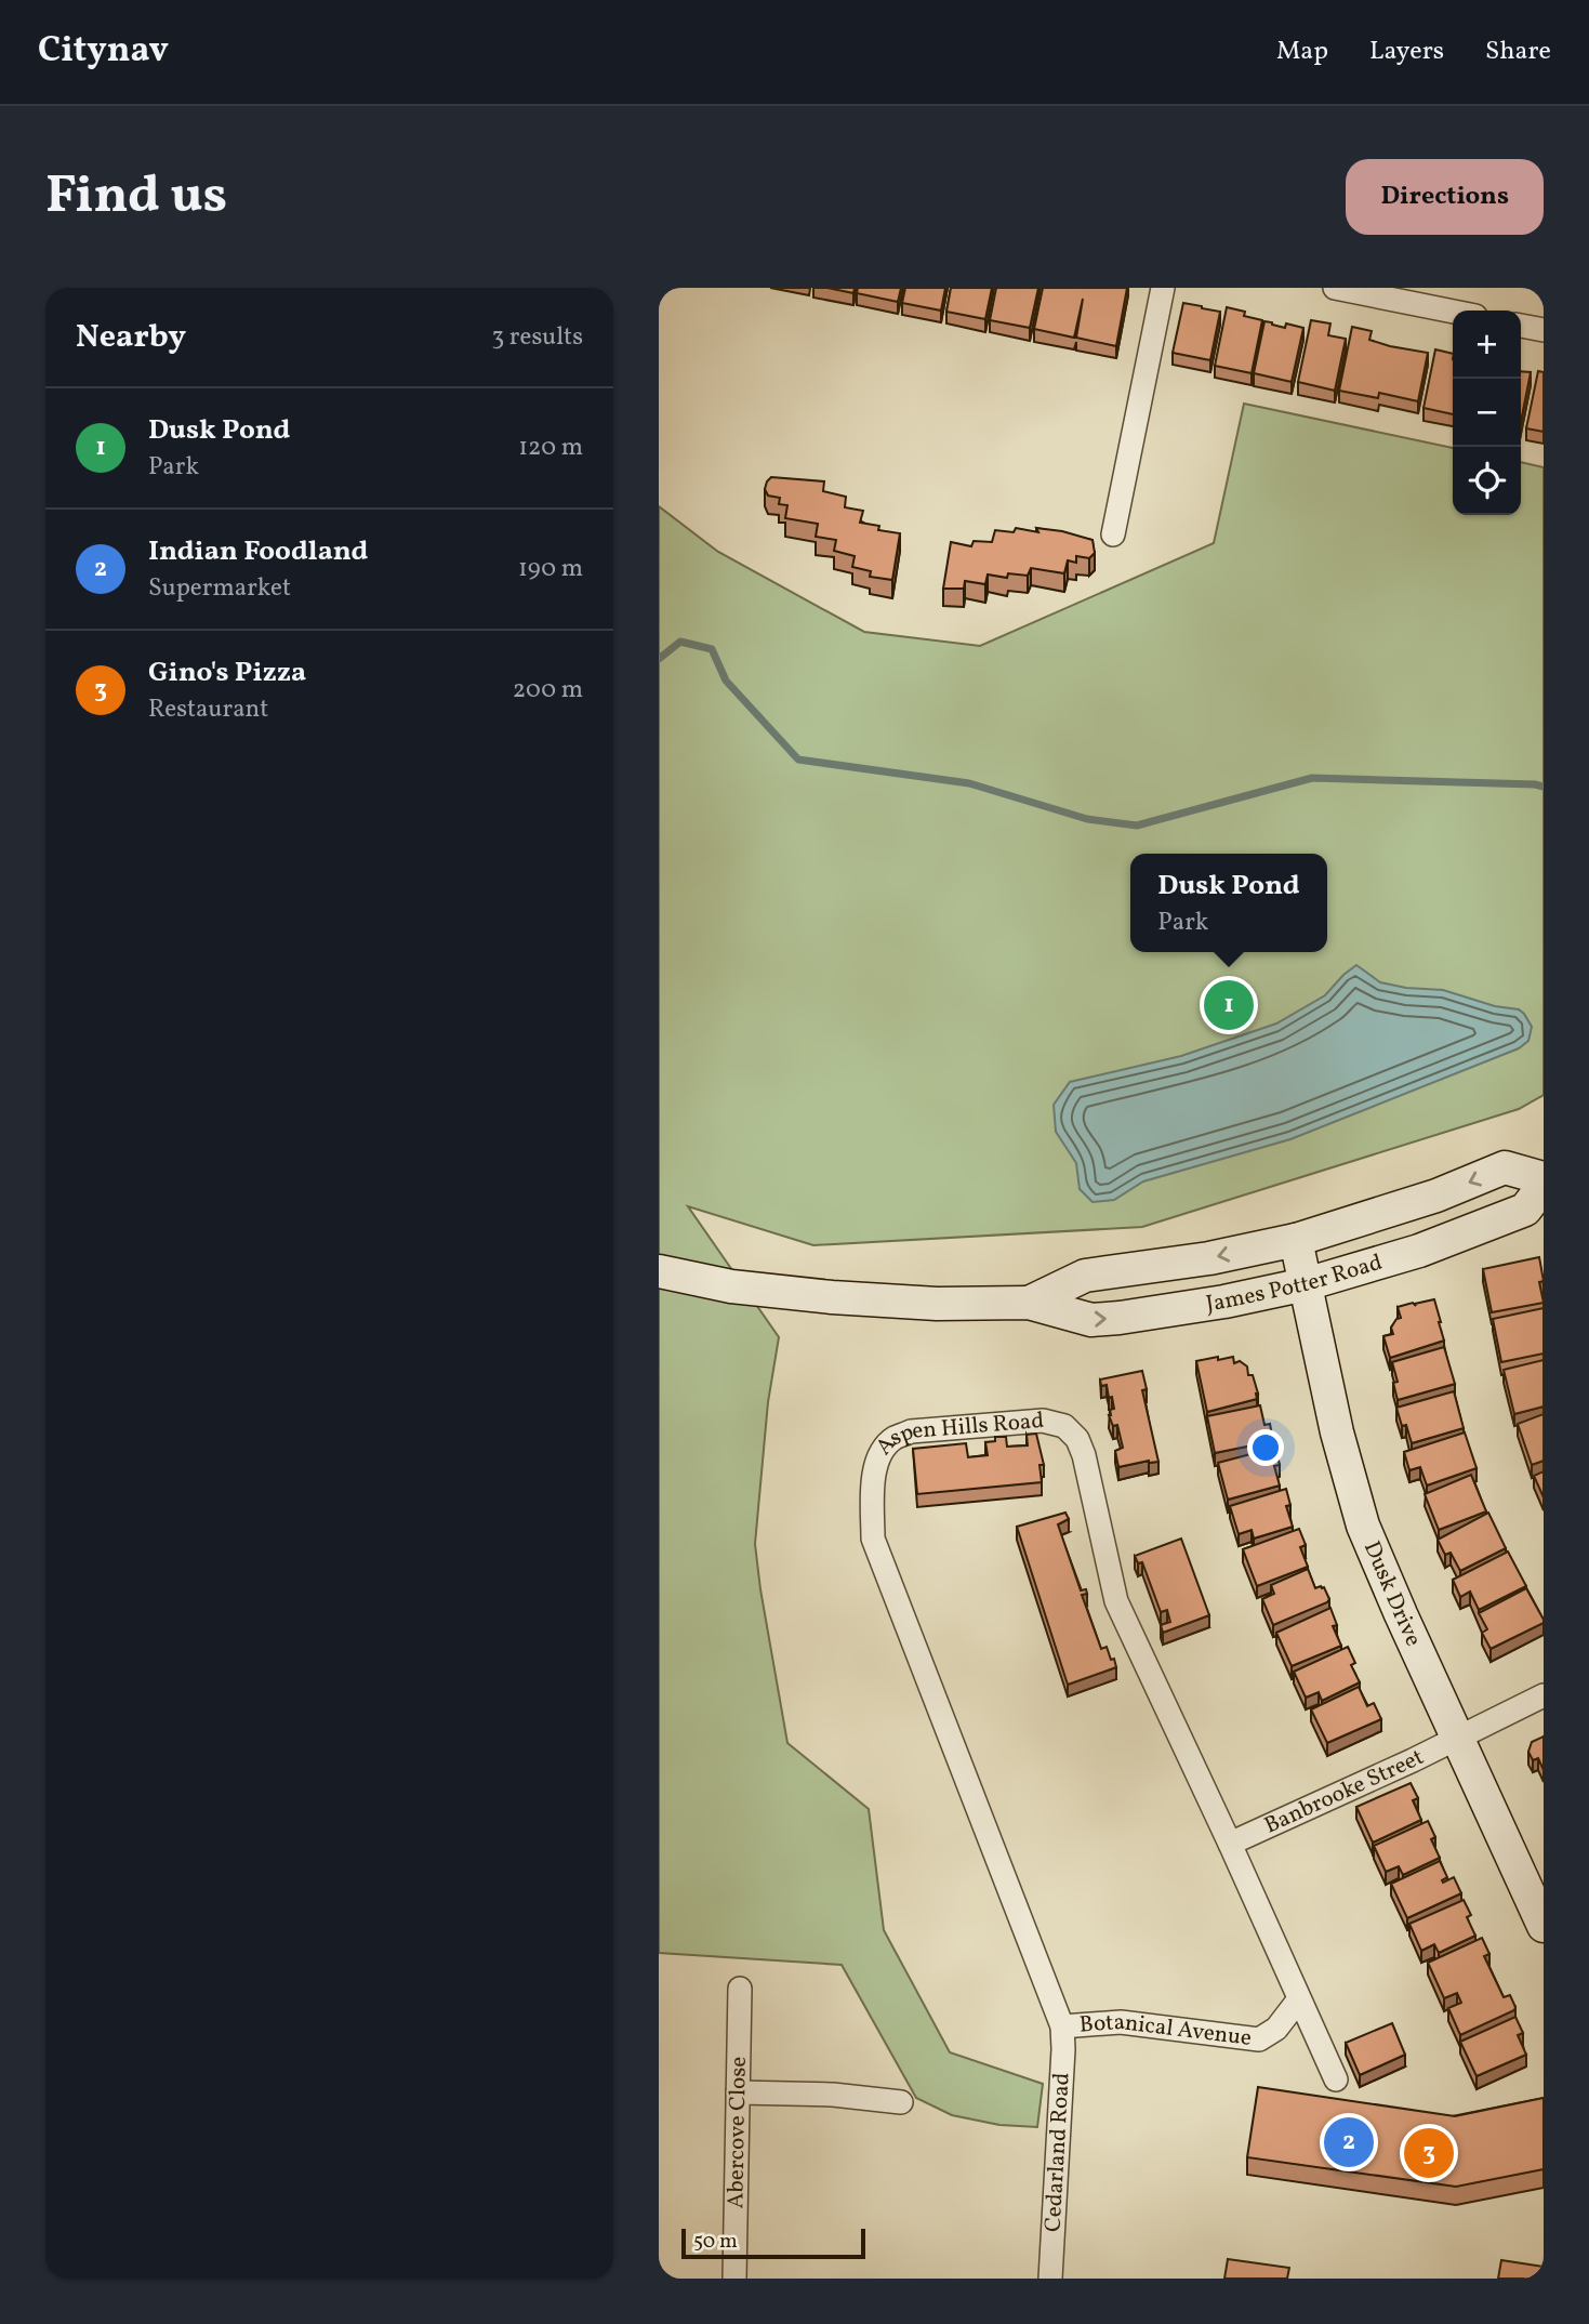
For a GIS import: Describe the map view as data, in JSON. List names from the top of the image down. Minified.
{"streets":{"main road":["James Potter Road","Dusk Drive"],"street":["Aspen Hills Road","Banbrooke Street","Botanical Avenue","Abercove Close","Cedarland Road"]},"crossings":[["James Potter Road","Dusk Drive"],["Aspen Hills Road","Banbrooke Street"],["Aspen Hills Road","Botanical Avenue"],["Aspen Hills Road","Cedarland Road"],["Dusk Drive","Banbrooke Street"],["Botanical Avenue","Cedarland Road"]],"scale_bar":"50 m","page":{"header":"Citynav","nav":["Map","Layers","Share"],"buttons":"Directions","title":"Find us","heading":["Nearby","3 results"],"map_buttons":["+","−"],"list":[{"mark":"1","name":"Dusk Pond","note":"Park","value":"120 m"},{"mark":"2","name":"Indian Foodland","note":"Supermarket","value":"190 m"},{"mark":"3","name":"Gino's Pizza","note":"Restaurant","value":"200 m"}],"popup":["Dusk Pond","Park"],"pins":["1","2","3"],"scale":"50 m"}}
